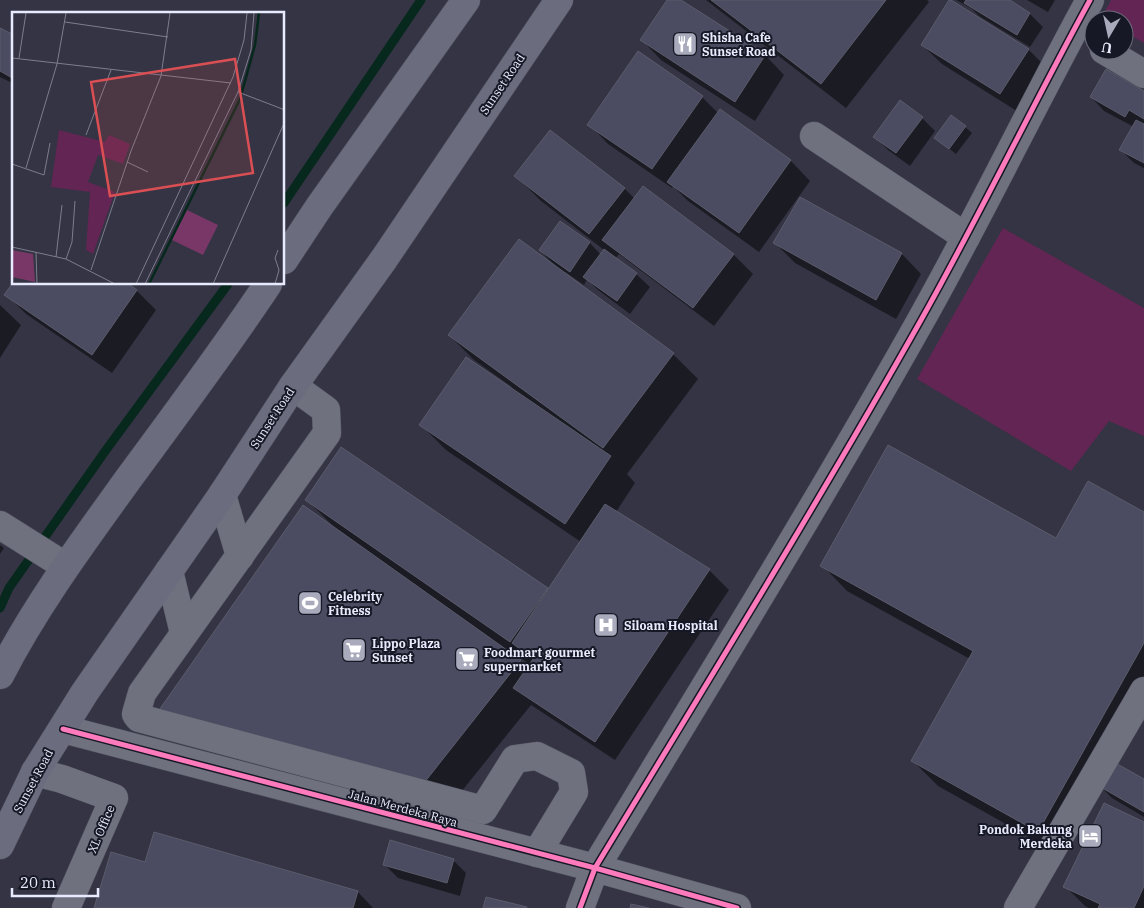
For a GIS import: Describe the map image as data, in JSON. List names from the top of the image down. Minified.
{"streets":{"highway":["Sunset Road"],"street":["Jalan Merdeka Raya","XL Office"]},"crossings":[["Sunset Road","Jalan Merdeka Raya"],["Sunset Road","XL Office"]],"places":{"restaurant":["Shisha Cafe Sunset Road"],"sports":["Celebrity Fitness"],"hospital":["Siloam Hospital"],"supermarket":["Lippo Plaza Sunset","Foodmart gourmet supermarket"],"hotel":["Pondok Bakung Merdeka"]},"scale_bar":"20 m","north":"bottom"}
